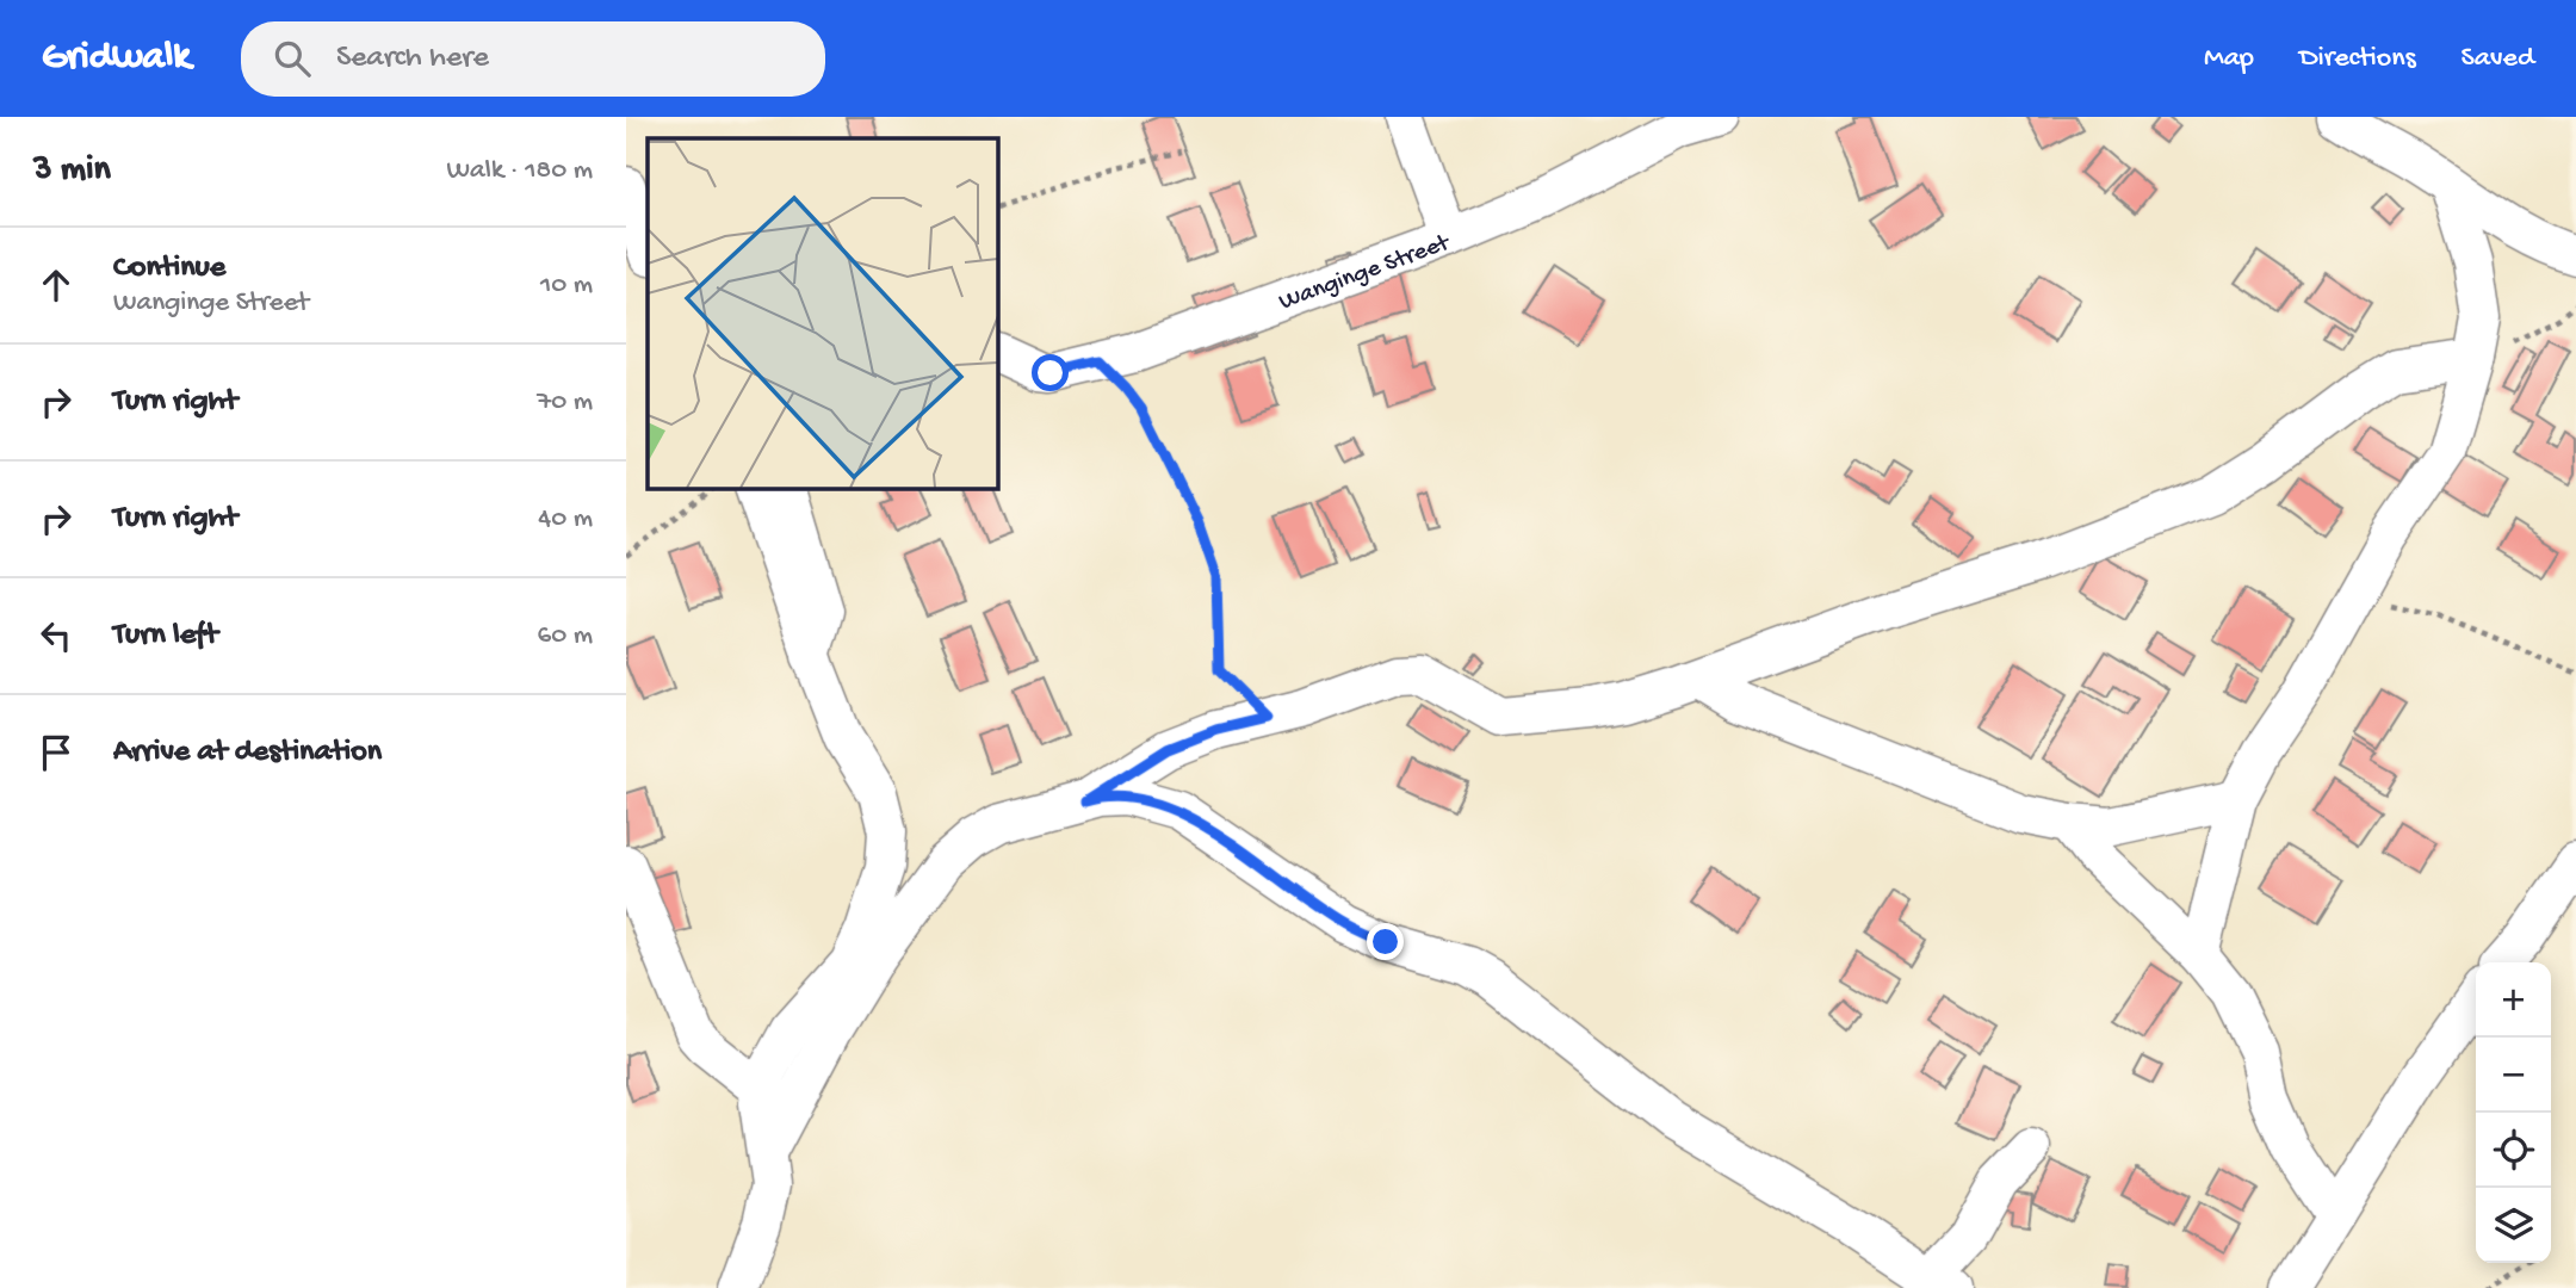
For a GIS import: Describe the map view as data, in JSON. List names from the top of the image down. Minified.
{"streets":{"street":["Wanginge Street"]},"page":{"header":"Gridwalk","search":"Search here","nav":["Map","Directions","Saved"],"heading":["3 min","Walk · 180 m"],"list":[["Continue","Wanginge Street","10 m"],["Turn right","70 m"],["Turn right","40 m"],["Turn left","60 m"],"Arrive at destination"],"map_buttons":["+","−"]}}
